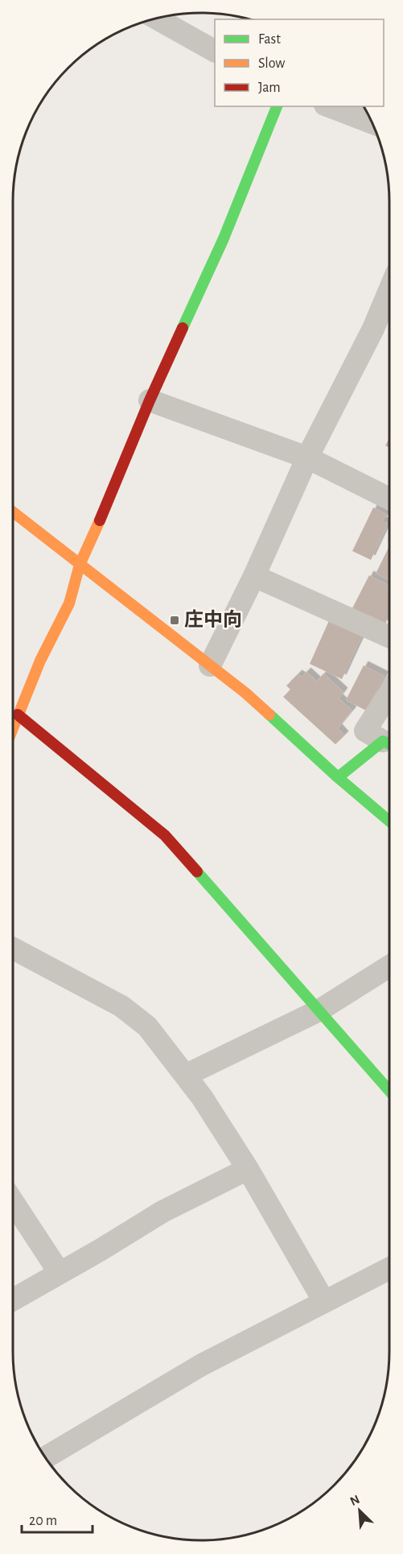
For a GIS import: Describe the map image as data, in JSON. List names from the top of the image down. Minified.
{"places":{"transit":["庄中向"]},"legend":["Fast","Slow","Jam"],"scale_bar":"20 m","north":"top left"}
